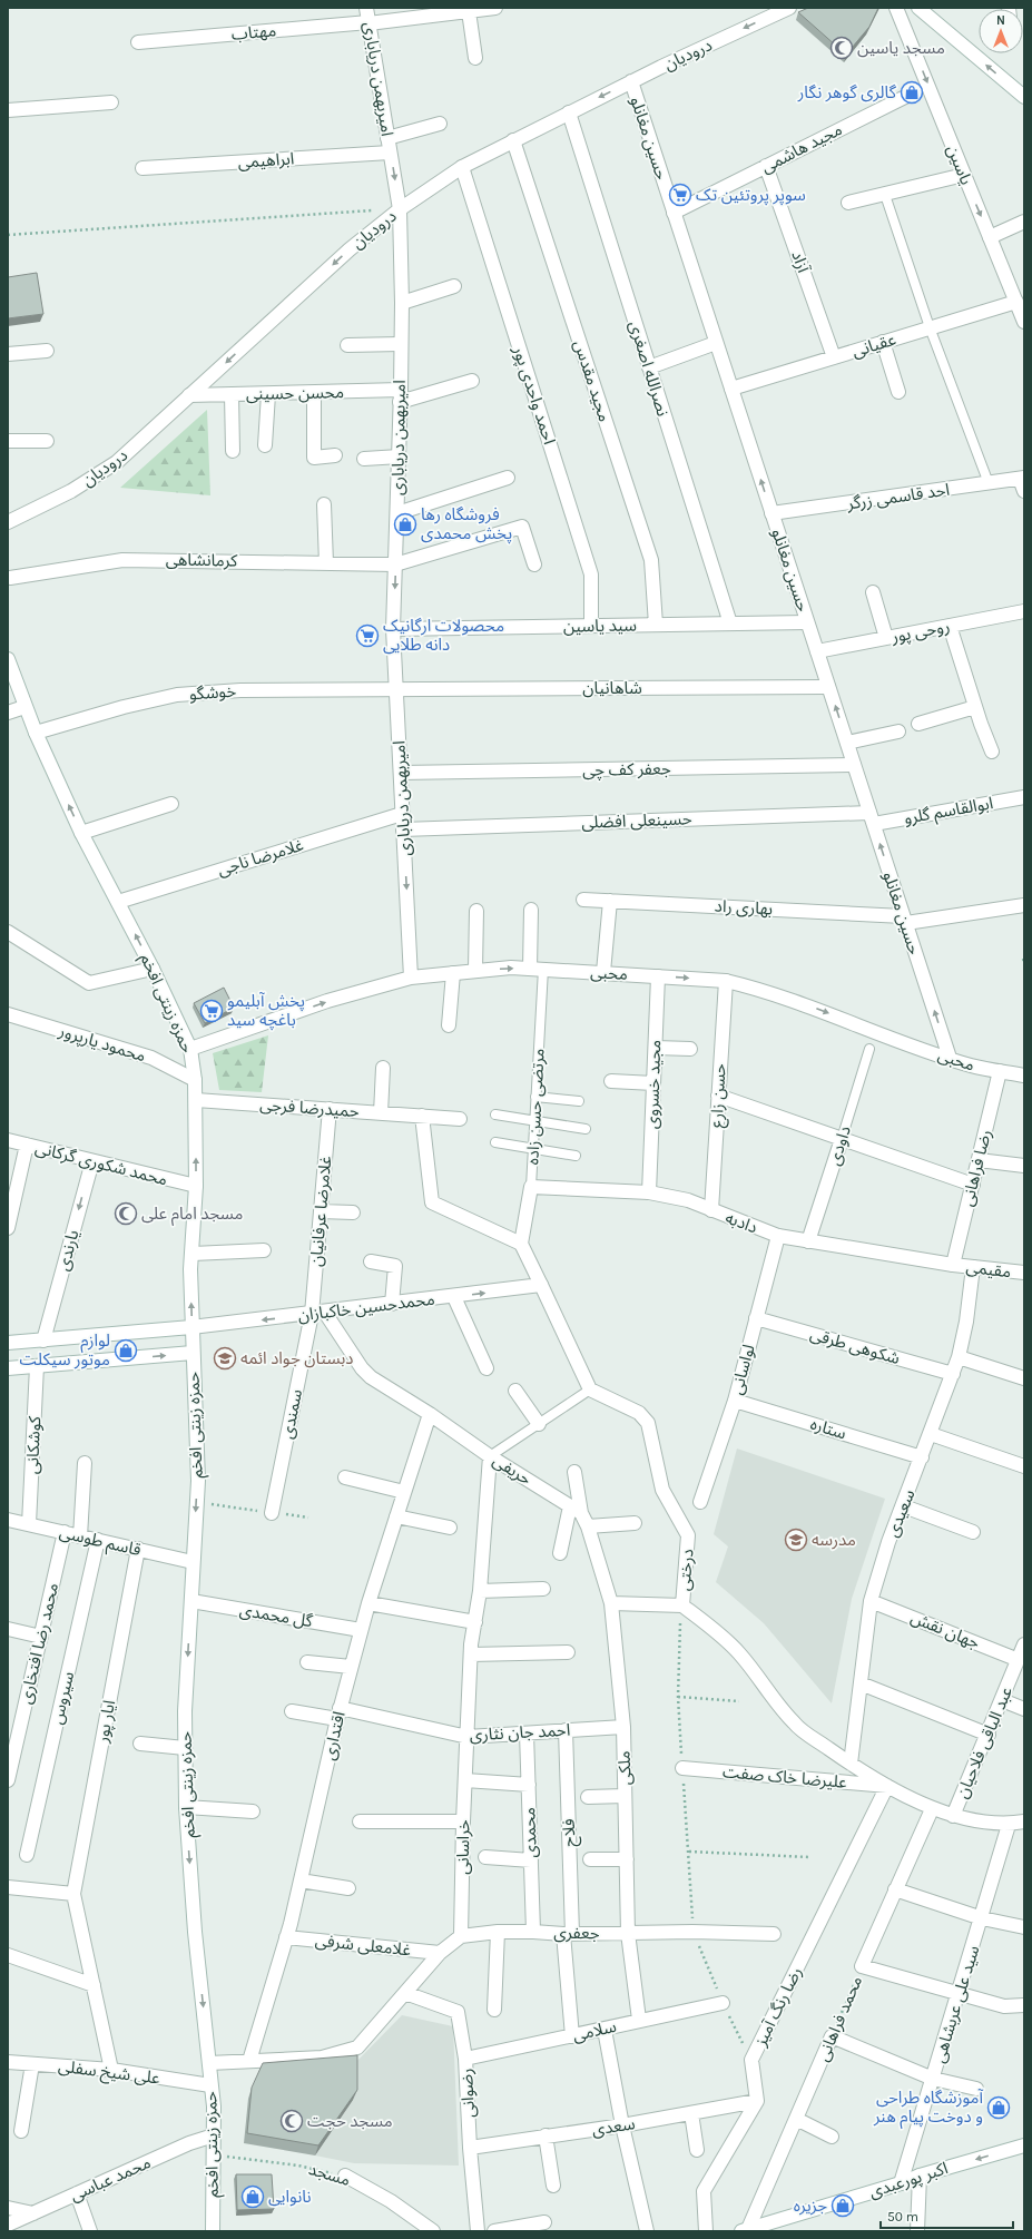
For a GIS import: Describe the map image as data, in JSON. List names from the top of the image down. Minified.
{"streets":{"street":["مهتاب","درودیان","امیربهمن دریاباری","حسین مغانلو","مجید هاشمی","ابراهیمی","یاسین","آزاد","عقیانی","نصرالله اصغری","مجید مقدس","محسن حسینی","احمد واحدی پور","احد قاسمی زرگر","کرمانشاهی","سید یاسین","روحی پور","شاهانیان","خوشگو","جعفر کف چی","ابوالقاسم گلرو","حسینعلی افضلی","غلامرضا ناجی","بهاری راد","محبی","حمزه زینتی افخم","محمود یارپرور","مجید خسروی","حسن زارع","مرتضی حسن زاده","حمیدرضا فرجی","داودی","محمد شکوری گرکانی","رضا فراهانی","غلامرضا عرفانیان","دادبه","یارندی","مقیمی","محمدحسین خاکبازان","شکوهی طرقی","لواسانی","سمندی","ستاره","کوشکانی","حریفی","سعیدی","قاسم طوسی","درختی","گل محمدی","جهان نقش","محمد رضا افتخاری","سیروس","ایار پور","احمد جان نثاری","اقتداری","عبد الباقی فلاحیان","ملکی","علیرضا خاک صفت","محمدی","فلاح","خراسانی","جعفری","غلامعلی شرفی","سید علی عربشاهی","رضا رنگ آمیز","محمد فراهانی","سلامی","علی شیخ سفلی","رضوانی","سعدی","مسجد","محمد عباسی","اکبر پورعبدی"]},"crossings":[["مهتاب","امیربهمن دریاباری"],["درودیان","امیربهمن دریاباری"],["درودیان","حسین مغانلو"],["درودیان","نصرالله اصغری"],["درودیان","مجید مقدس"],["درودیان","محسن حسینی"],["درودیان","احمد واحدی پور"],["امیربهمن دریاباری","ابراهیمی"],["امیربهمن دریاباری","محسن حسینی"],["امیربهمن دریاباری","کرمانشاهی"],["امیربهمن دریاباری","سید یاسین"],["امیربهمن دریاباری","شاهانیان"],["امیربهمن دریاباری","خوشگو"],["امیربهمن دریاباری","جعفر کف چی"],["امیربهمن دریاباری","حسینعلی افضلی"],["امیربهمن دریاباری","غلامرضا ناجی"],["امیربهمن دریاباری","محبی"],["حسین مغانلو","مجید هاشمی"],["حسین مغانلو","عقیانی"],["حسین مغانلو","احد قاسمی زرگر"],["حسین مغانلو","سید یاسین"],["حسین مغانلو","روحی پور"],["حسین مغانلو","شاهانیان"],["حسین مغانلو","جعفر کف چی"],["حسین مغانلو","ابوالقاسم گلرو"],["حسین مغانلو","حسینعلی افضلی"],["حسین مغانلو","بهاری راد"],["حسین مغانلو","محبی"],["مجید هاشمی","آزاد"],["یاسین","عقیانی"],["آزاد","عقیانی"],["نصرالله اصغری","سید یاسین"],["مجید مقدس","سید یاسین"],["احمد واحدی پور","سید یاسین"],["شاهانیان","خوشگو"],["خوشگو","حمزه زینتی افخم"],["ابوالقاسم گلرو","حسینعلی افضلی"],["غلامرضا ناجی","حمزه زینتی افخم"],["محبی","حمزه زینتی افخم"],["محبی","مجید خسروی"],["محبی","حسن زارع"],["محبی","مرتضی حسن زاده"],["محبی","رضا فراهانی"],["حمزه زینتی افخم","محمود یارپرور"],["حمزه زینتی افخم","حمیدرضا فرجی"],["حمزه زینتی افخم","محمد شکوری گرکانی"],["حمزه زینتی افخم","محمدحسین خاکبازان"],["حمزه زینتی افخم","قاسم طوسی"],["حمزه زینتی افخم","گل محمدی"],["حمزه زینتی افخم","علی شیخ سفلی"],["حمزه زینتی افخم","مسجد"],["حمزه زینتی افخم","محمد عباسی"],["مجید خسروی","دادبه"],["حسن زارع","دادبه"],["مرتضی حسن زاده","دادبه"],["حمیدرضا فرجی","غلامرضا عرفانیان"],["داودی","دادبه"],["محمد شکوری گرکانی","یارندی"],["رضا فراهانی","دادبه"],["رضا فراهانی","مقیمی"],["غلامرضا عرفانیان","محمدحسین خاکبازان"],["غلامرضا عرفانیان","سمندی"],["غلامرضا عرفانیان","حریفی"],["دادبه","مقیمی"],["دادبه","لواسانی"],["یارندی","محمدحسین خاکبازان"],["مقیمی","سعیدی"],["محمدحسین خاکبازان","سمندی"],["محمدحسین خاکبازان","حریفی"],["شکوهی طرقی","لواسانی"],["شکوهی طرقی","سعیدی"],["لواسانی","ستاره"],["سمندی","حریفی"],["ستاره","سعیدی"],["کوشکانی","قاسم طوسی"],["حریفی","اقتداری"],["حریفی","خراسانی"],["سعیدی","درختی"],["سعیدی","جهان نقش"],["قاسم طوسی","محمد رضا افتخاری"],["قاسم طوسی","سیروس"],["قاسم طوسی","ایار پور"],["درختی","عبد الباقی فلاحیان"],["درختی","علیرضا خاک صفت"],["درختی","سید علی عربشاهی"],["درختی","رضا رنگ آمیز"],["درختی","محمد فراهانی"],["گل محمدی","اقتداری"],["جهان نقش","عبد الباقی فلاحیان"],["احمد جان نثاری","اقتداری"],["احمد جان نثاری","ملکی"],["احمد جان نثاری","محمدی"],["احمد جان نثاری","فلاح"],["احمد جان نثاری","خراسانی"],["اقتداری","غلامعلی شرفی"],["ملکی","جعفری"],["ملکی","سلامی"],["علیرضا خاک صفت","رضا رنگ آمیز"],["محمدی","جعفری"],["فلاح","جعفری"],["فلاح","سلامی"],["خراسانی","جعفری"],["سید علی عربشاهی","اکبر پورعبدی"],["رضا رنگ آمیز","سعدی"],["محمد فراهانی","اکبر پورعبدی"],["سلامی","رضوانی"],["رضوانی","سعدی"]],"one_way":["درودیان","حسین مغانلو","یاسین","اکبر پورعبدی"],"places":{"mosque":["مسجد یاسین","مسجد امام علی","مسجد حجت"],"shop":["گالری گوهر نگار","فروشگاه رها پخش محمدی","لوازم موتور سیکلت","آموزشگاه طراحی و دوخت پیام هنر","نانوایی","جزیره"],"supermarket":["سوپر پروتئین تک","محصولات ارگانیک دانه طلایی","پخش آبلیمو باغچه سید"],"school or university":["دبستان جواد ائمه","مدرسه"]},"scale_bar":"50 m","north":"top"}
